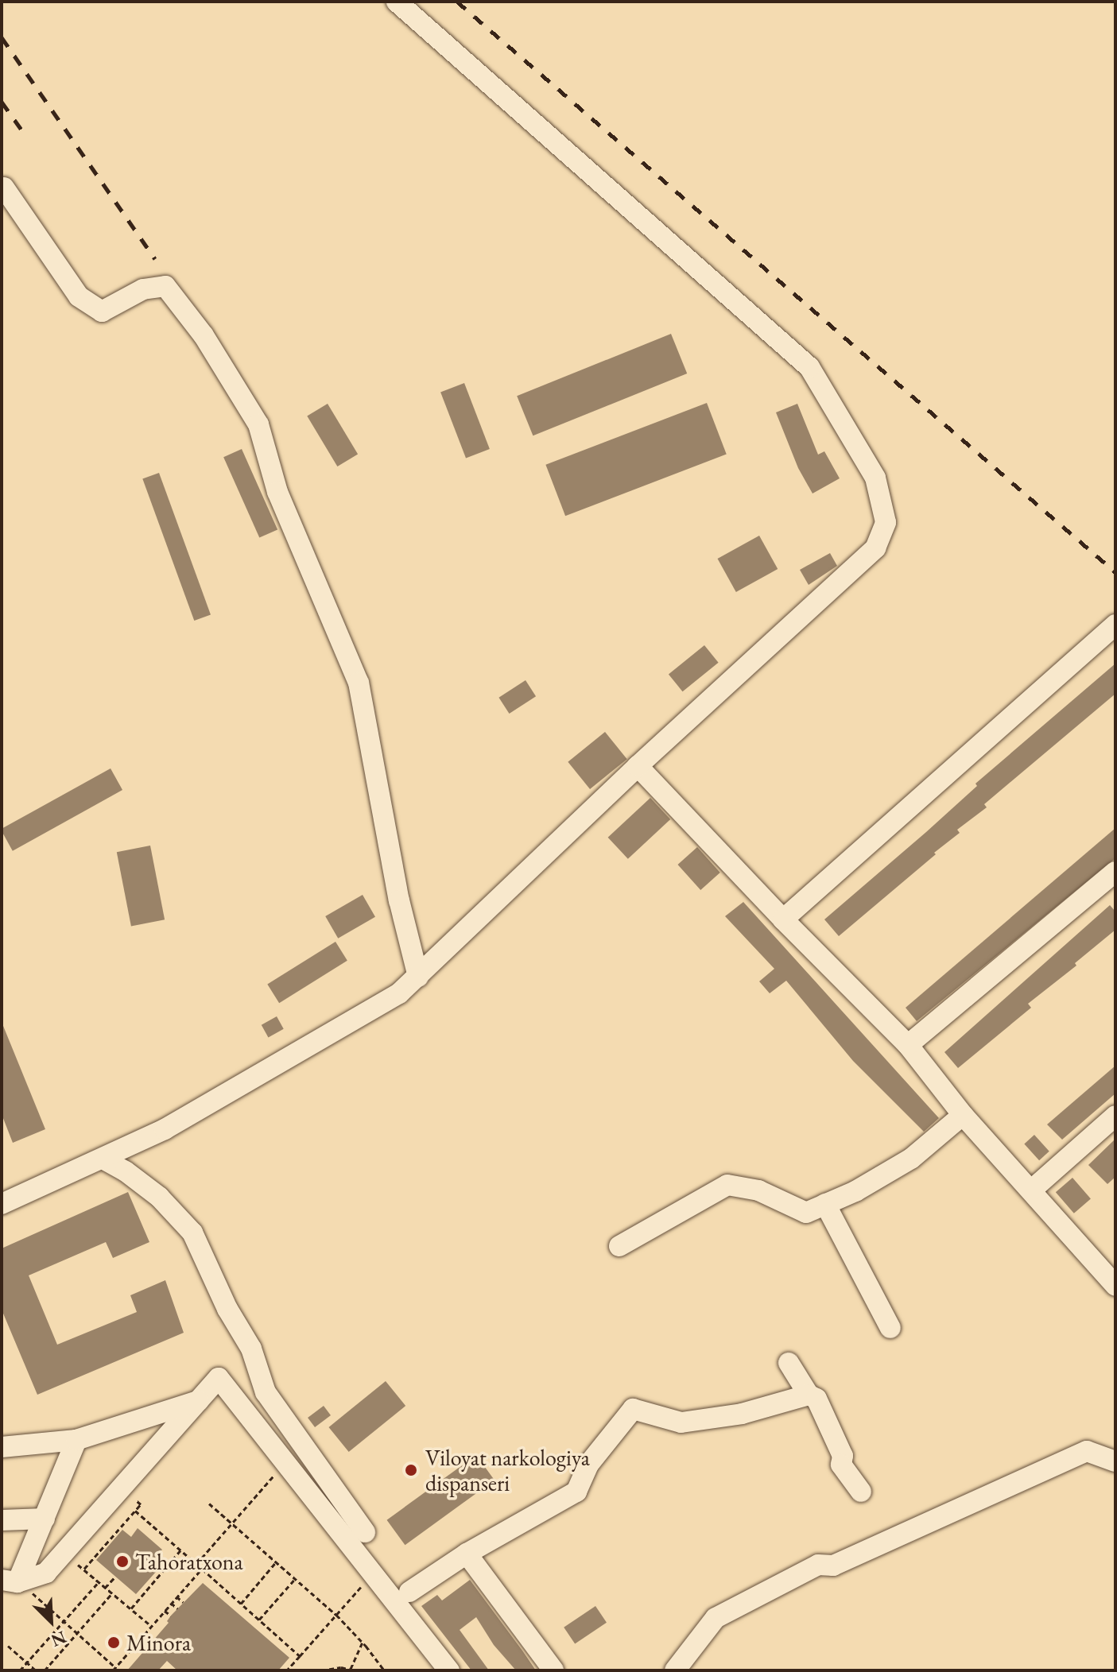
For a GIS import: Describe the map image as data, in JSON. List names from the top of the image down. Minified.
{"places":["Viloyat narkologiya dispanseri","Tahoratxona","Minora"],"north":"bottom right"}
